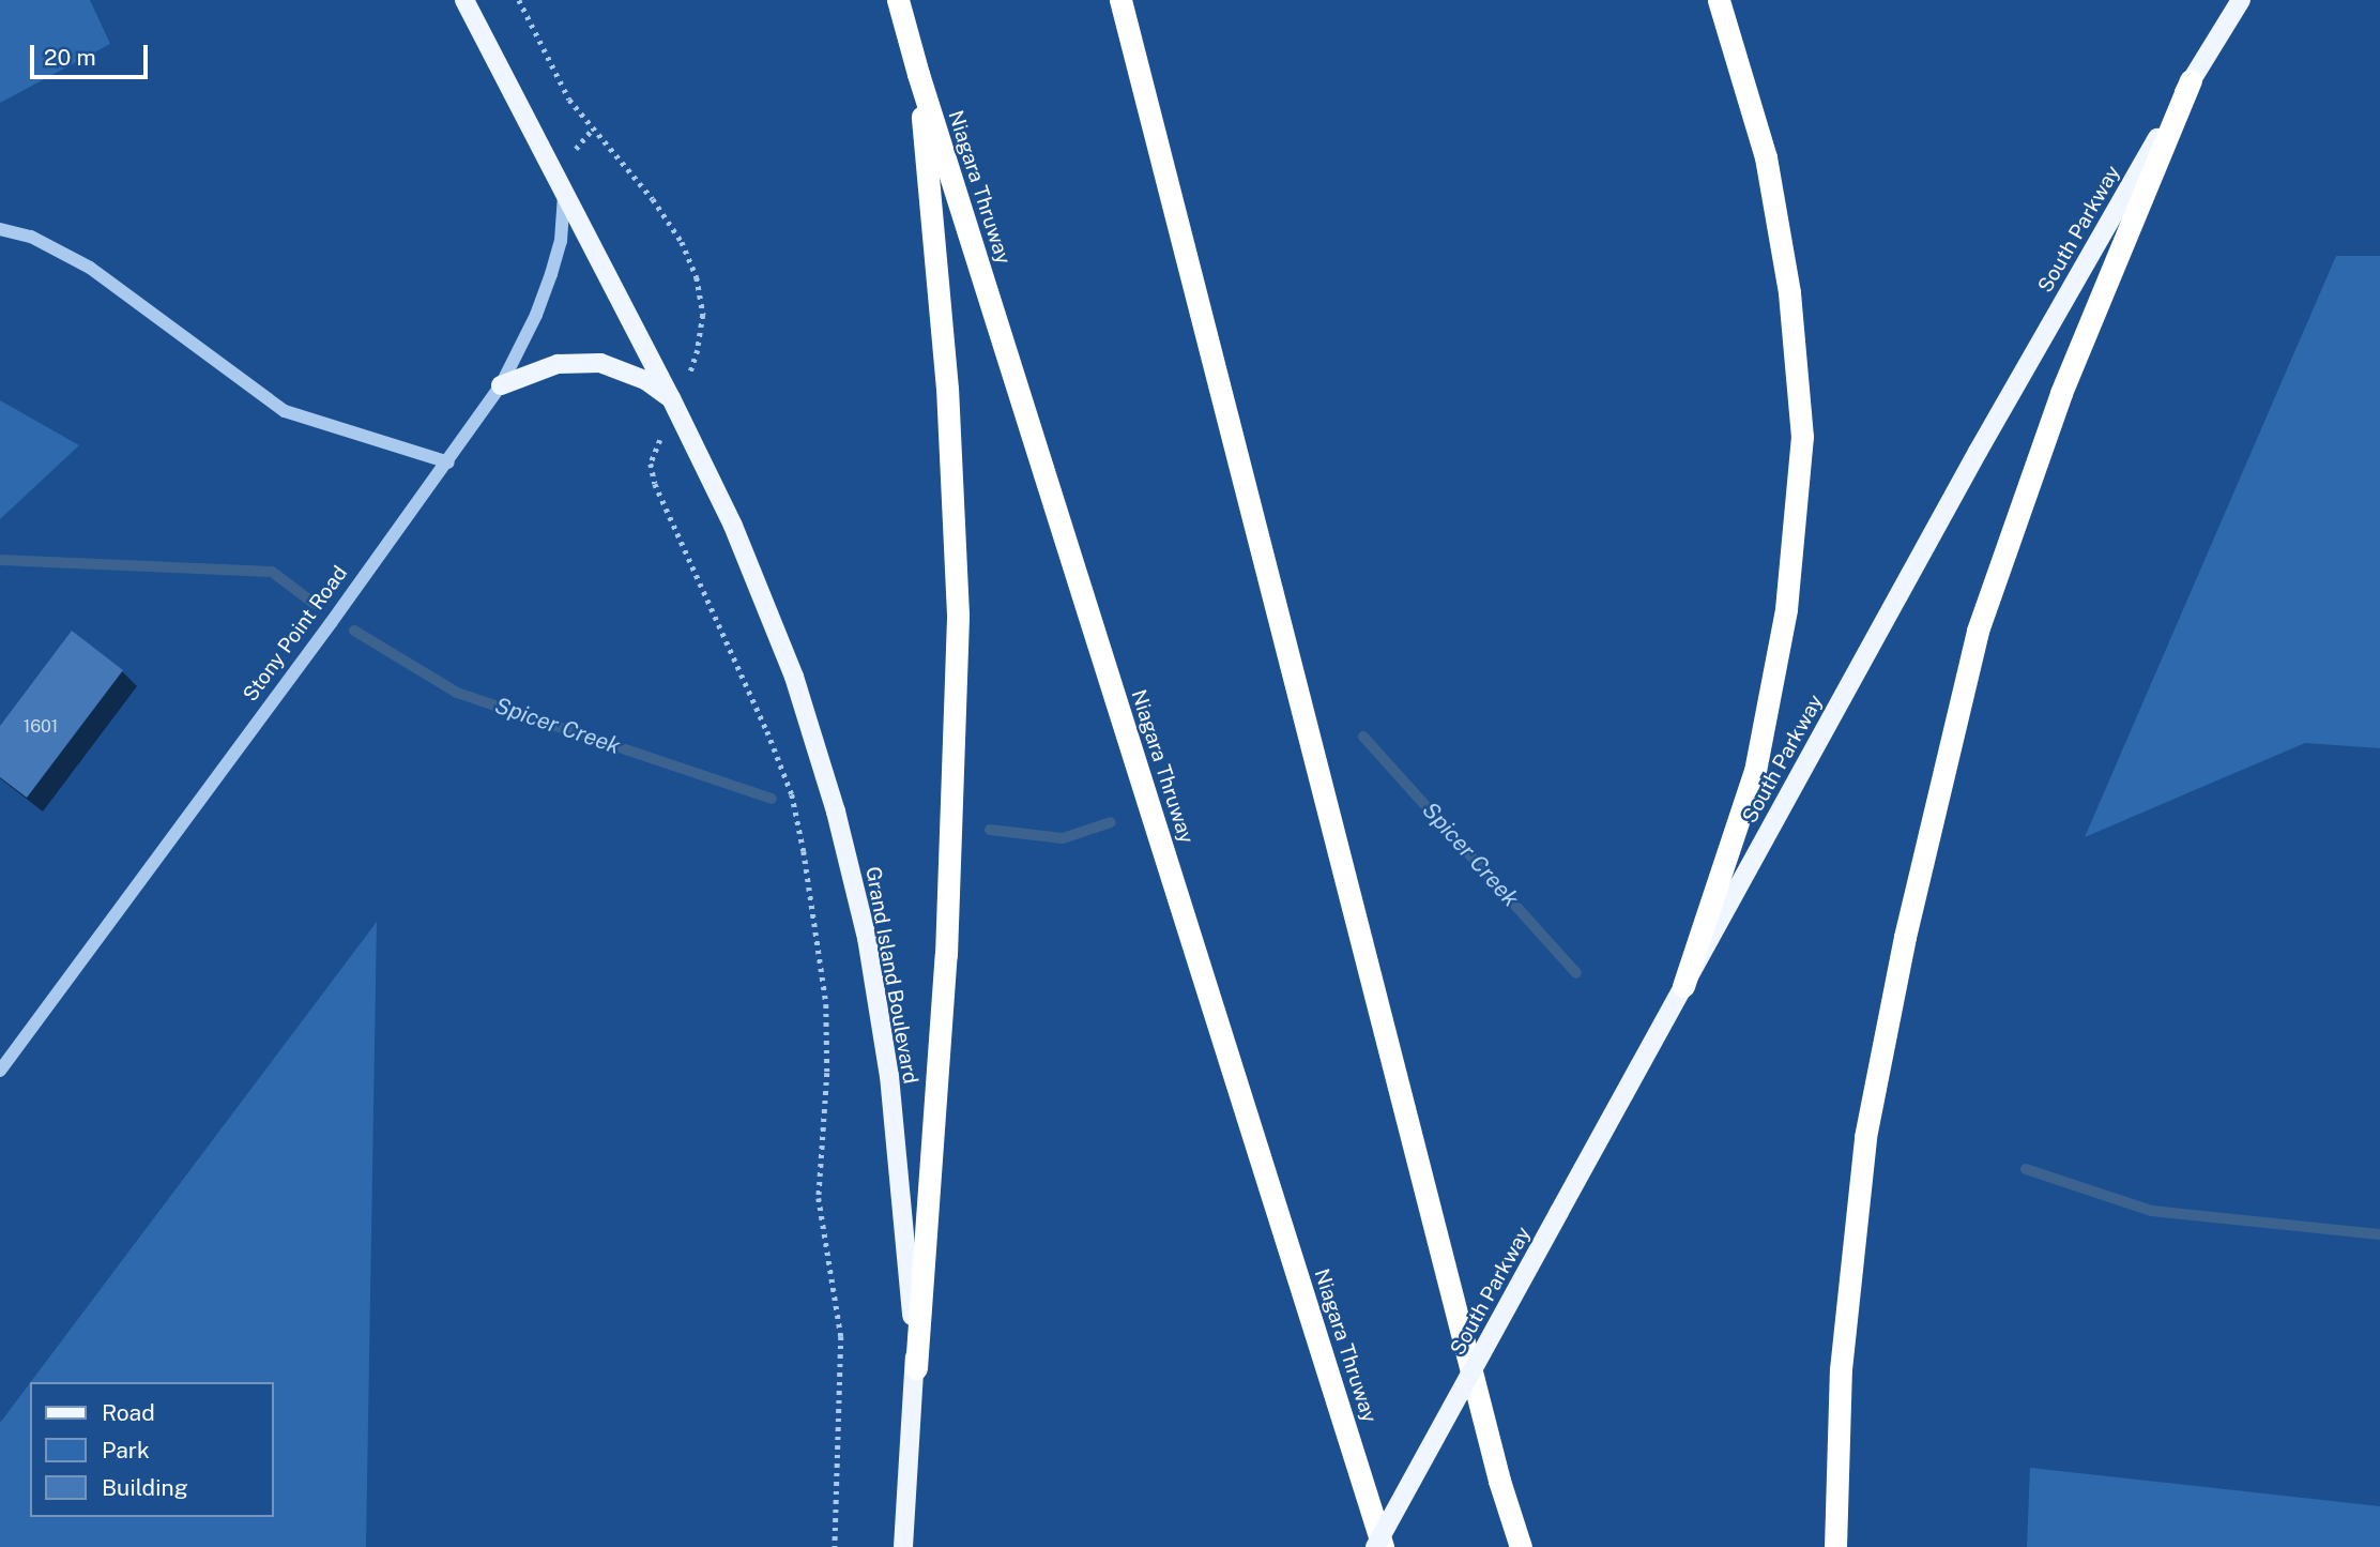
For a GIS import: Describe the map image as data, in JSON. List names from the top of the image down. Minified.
{"streets":{"highway":["Niagara Thruway"],"main road":["South Parkway","Grand Island Boulevard"],"street":["Stony Point Road"]},"water":["Spicer Creek"],"house_numbers":["1601"],"legend":["Road","Park","Building"],"scale_bar":"20 m"}
